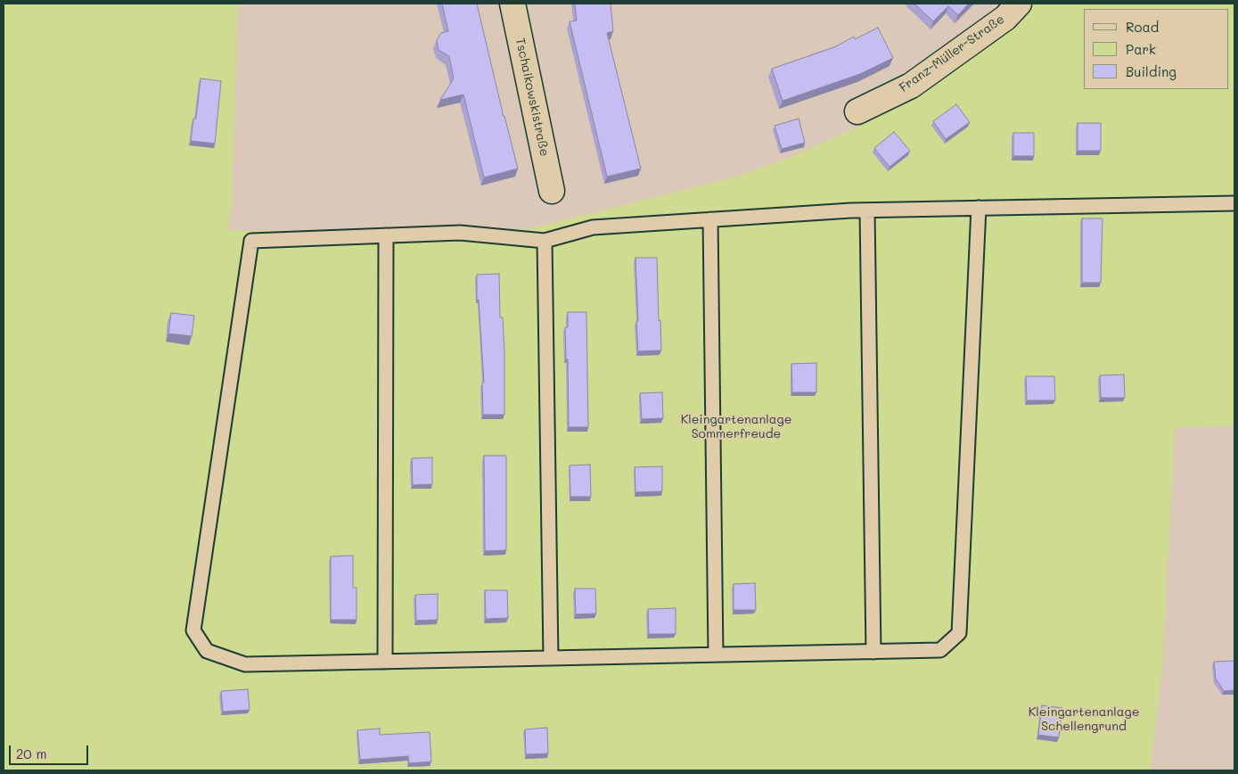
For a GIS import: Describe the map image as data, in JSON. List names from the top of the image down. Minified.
{"streets":{"street":["Franz-Müller-Straße","Tschaikowskistraße"]},"parks":["Kleingartenanlage Sommerfreude","Kleingartenanlage Schellengrund"],"legend":["Road","Park","Building"],"scale_bar":"20 m"}
